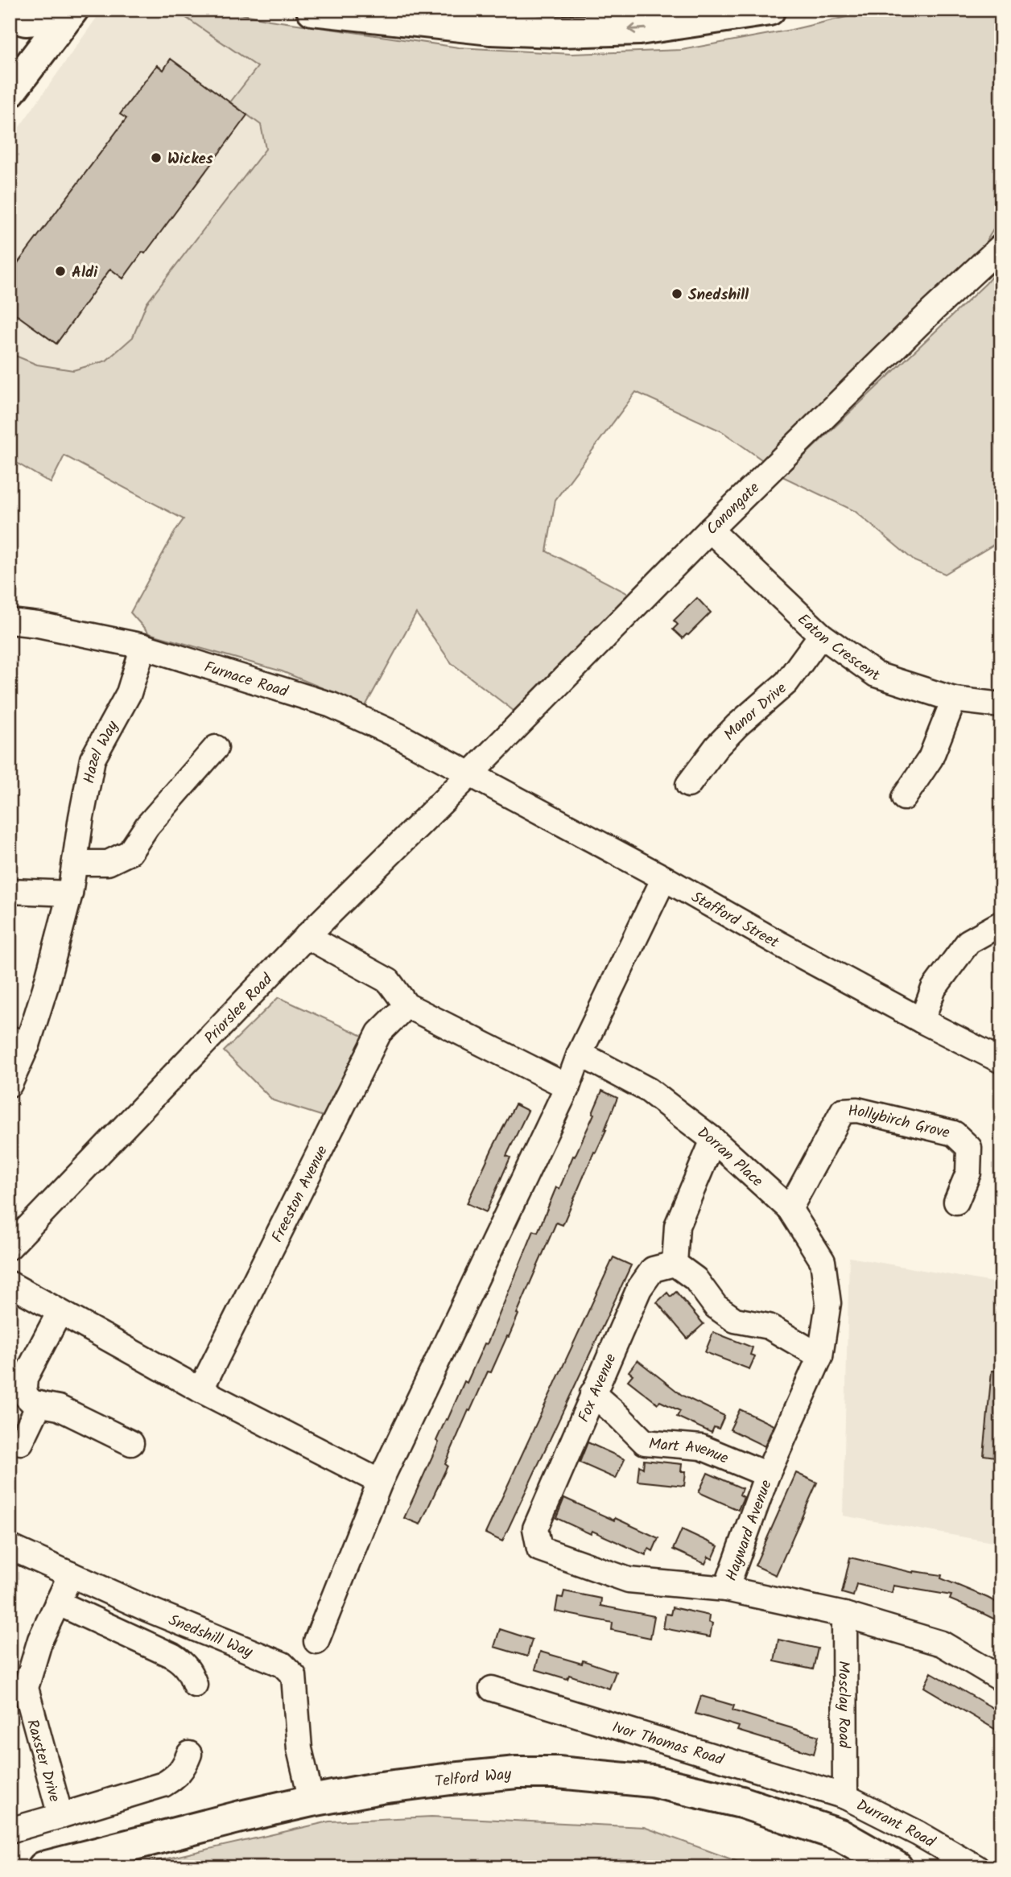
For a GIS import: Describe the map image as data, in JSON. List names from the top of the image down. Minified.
{"streets":{"main road":["Telford Way"],"street":["Canongate","Eaton Crescent","Furnace Road","Manor Drive","Hazel Way","Stafford Street","Priorslee Road","Hollybirch Grove","Dorran Place","Freeston Avenue","Fox Avenue","Mart Avenue","Hayward Avenue","Snedshill Way","Mosclay Road","Ivor Thomas Road","Raxster Drive","Durrant Road"]},"crossings":[["Canongate","Eaton Crescent"],["Canongate","Furnace Road"],["Canongate","Stafford Street"],["Canongate","Priorslee Road"],["Eaton Crescent","Manor Drive"],["Furnace Road","Hazel Way"],["Furnace Road","Stafford Street"],["Furnace Road","Priorslee Road"],["Stafford Street","Priorslee Road"],["Hollybirch Grove","Dorran Place"],["Dorran Place","Hayward Avenue"],["Fox Avenue","Mart Avenue"],["Fox Avenue","Hayward Avenue"],["Mart Avenue","Hayward Avenue"],["Snedshill Way","Raxster Drive"],["Snedshill Way","Telford Way"],["Mosclay Road","Ivor Thomas Road"],["Mosclay Road","Durrant Road"],["Ivor Thomas Road","Durrant Road"]],"places":["Wickes","Aldi","Snedshill"]}
